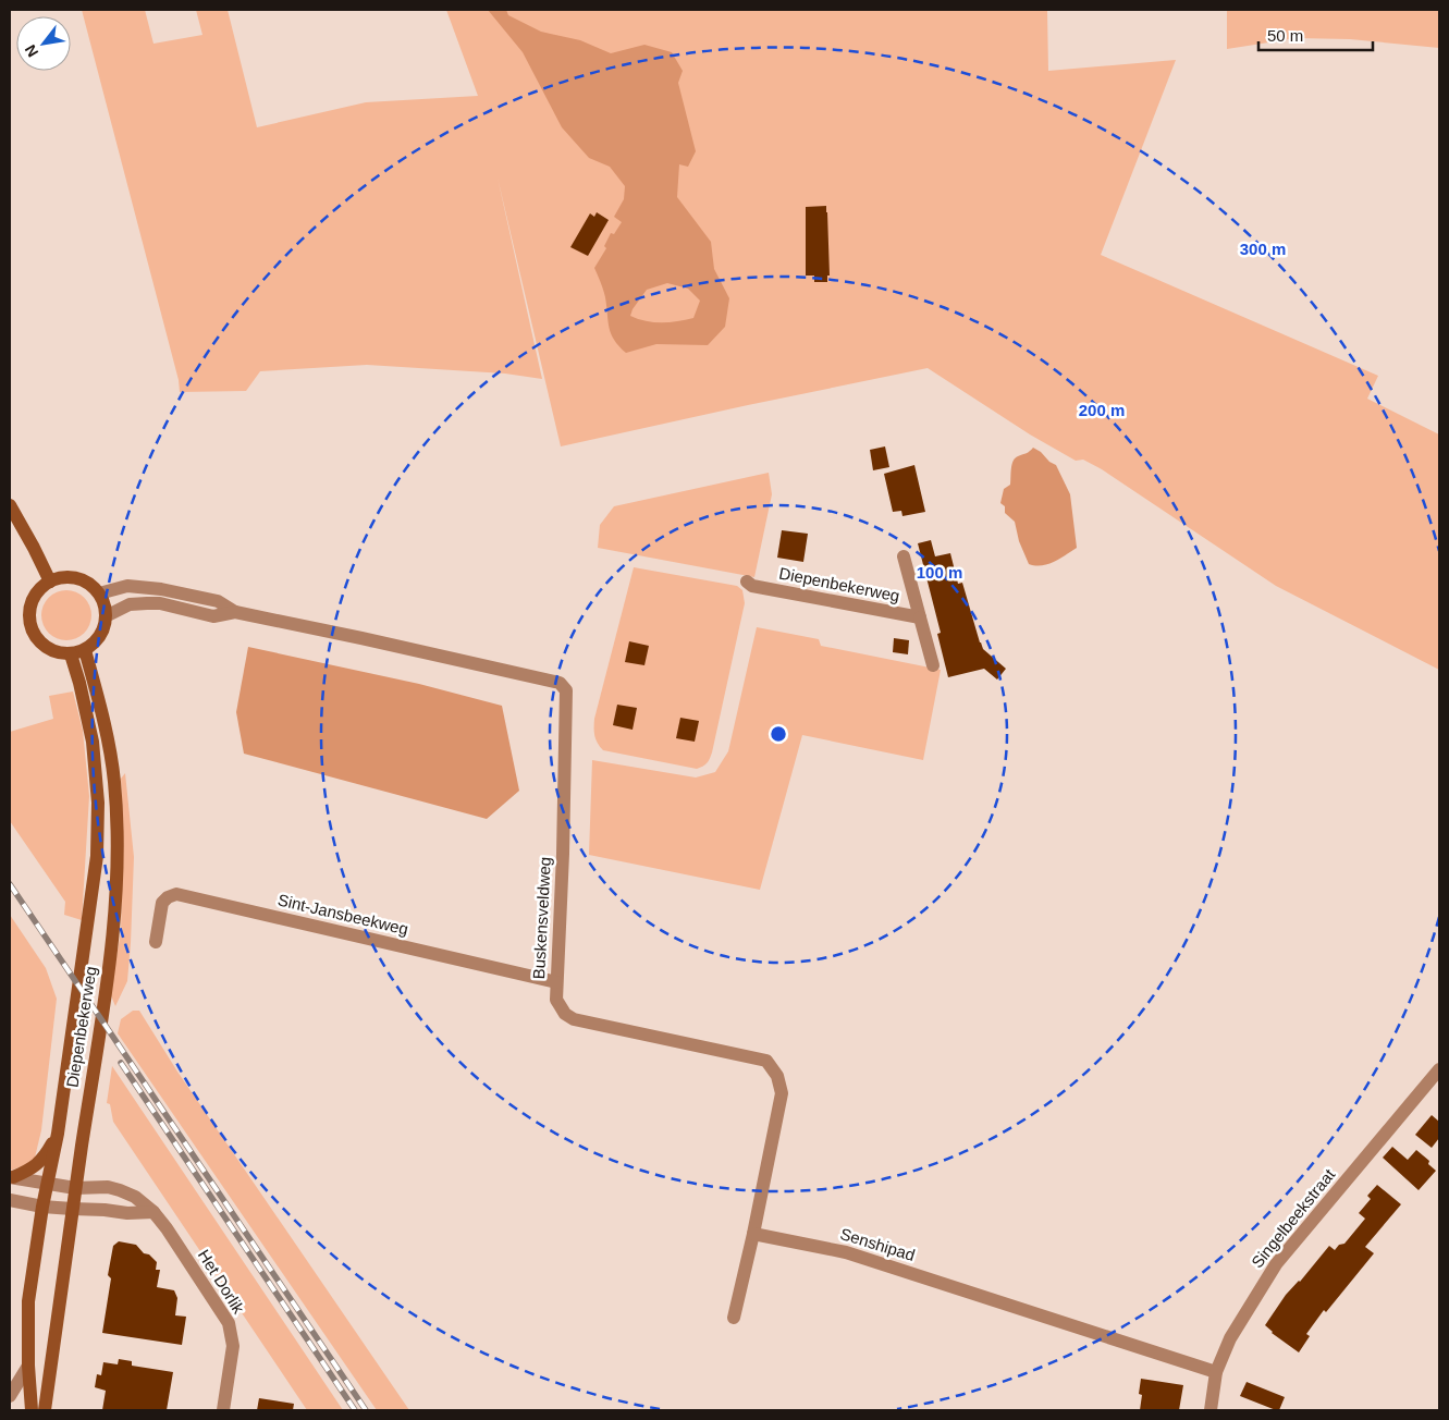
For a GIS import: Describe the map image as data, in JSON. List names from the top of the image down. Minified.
{"streets":{"main road":["Diepenbekerweg"],"street":["Sint-Jansbeekweg","Buskensveldweg","Singelbeekstraat","Senshipad","Het Dorlik"]},"crossings":[["Diepenbekerweg","Buskensveldweg"],["Diepenbekerweg","Het Dorlik"],["Sint-Jansbeekweg","Buskensveldweg"],["Buskensveldweg","Senshipad"],["Singelbeekstraat","Senshipad"]],"scale_bar":"50 m","north":"bottom left","rings":["300 m","200 m","100 m"]}
